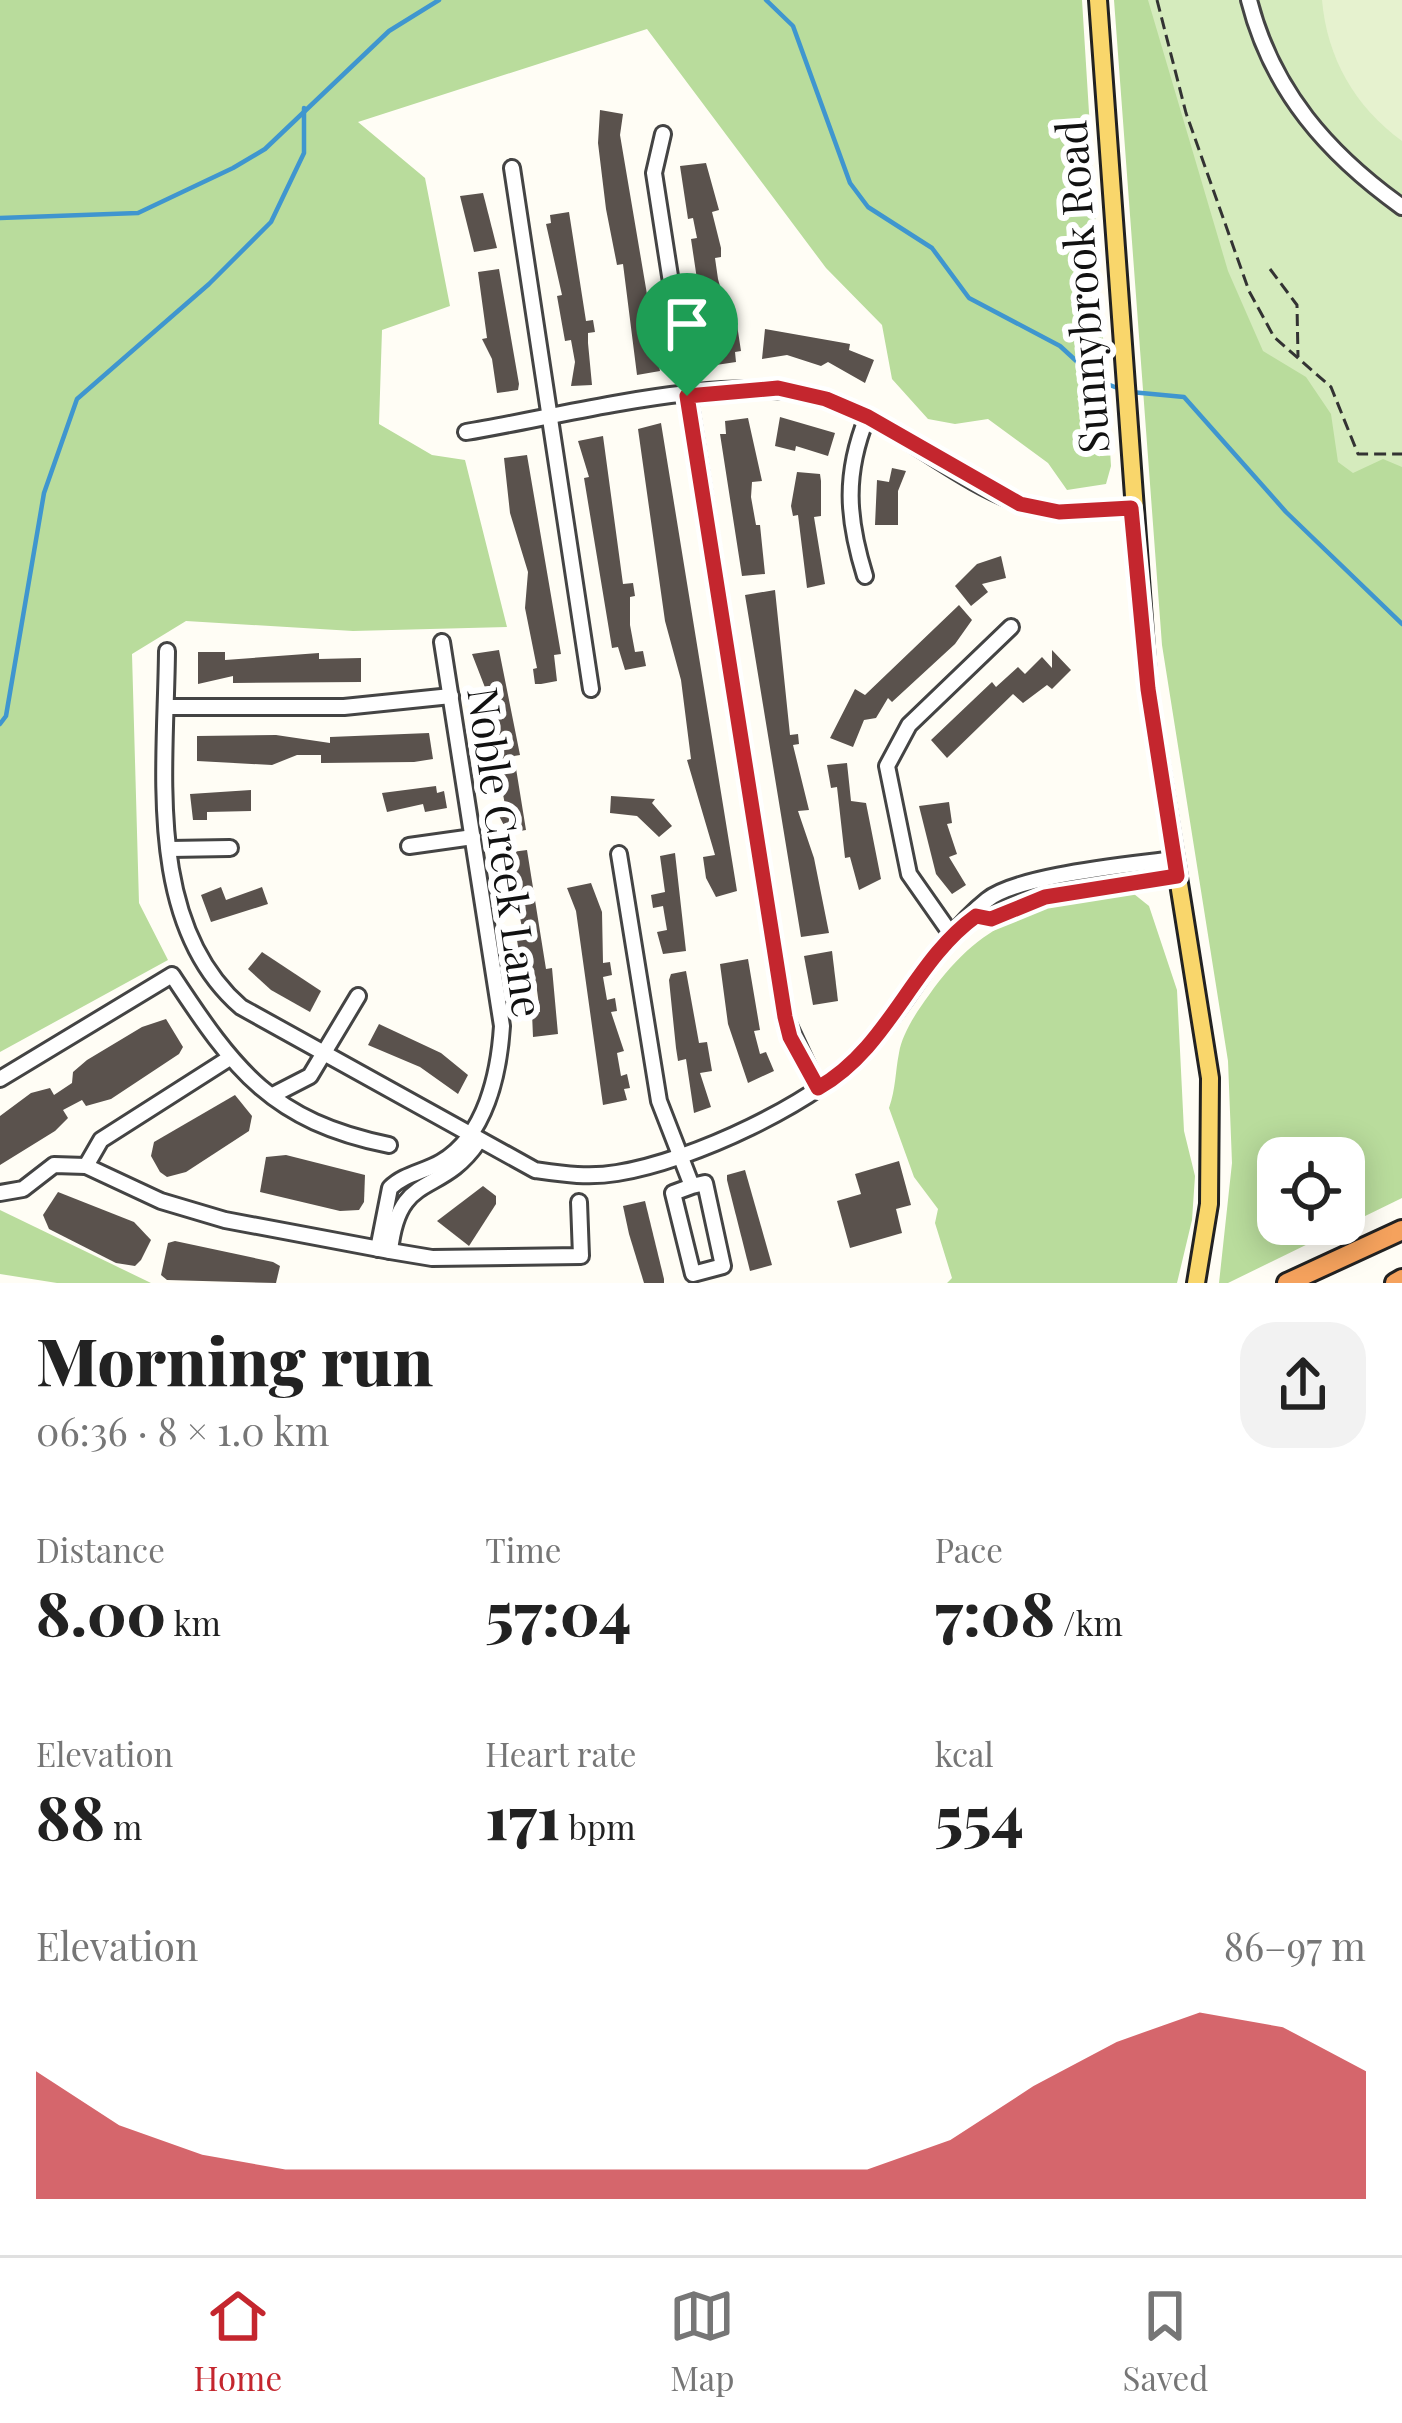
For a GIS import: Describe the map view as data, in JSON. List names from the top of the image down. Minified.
{"streets":{"main road":["Sunnybrook Road"],"street":["Noble Creek Lane"]},"page":{"heading":["Morning run","06:36 · 8 × 1.0 km"],"stats":[["Distance","8.00 km"],["Time","57:04"],["Pace","7:08 /km"],["Elevation","88 m"],["Heart rate","171 bpm"],["kcal","554"]],"chart":["Elevation","86–97 m"],"tabs":["Home","Map","Saved"]}}
